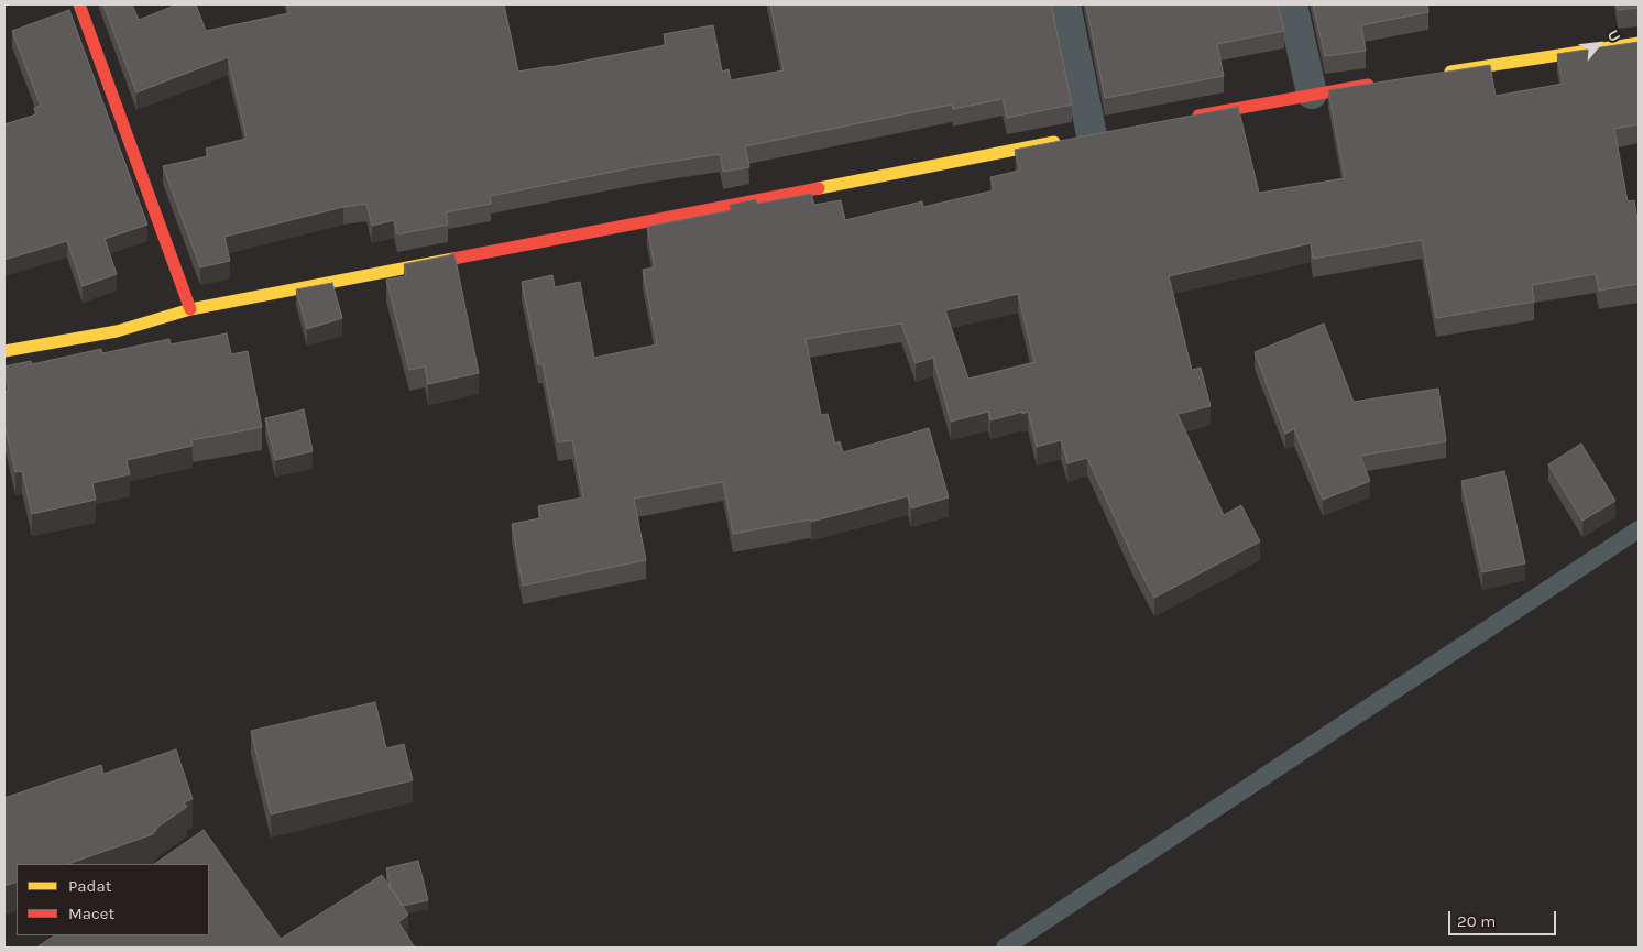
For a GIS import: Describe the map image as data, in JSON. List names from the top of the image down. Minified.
{"legend":["Padat","Macet"],"scale_bar":"20 m","north":"top right"}
